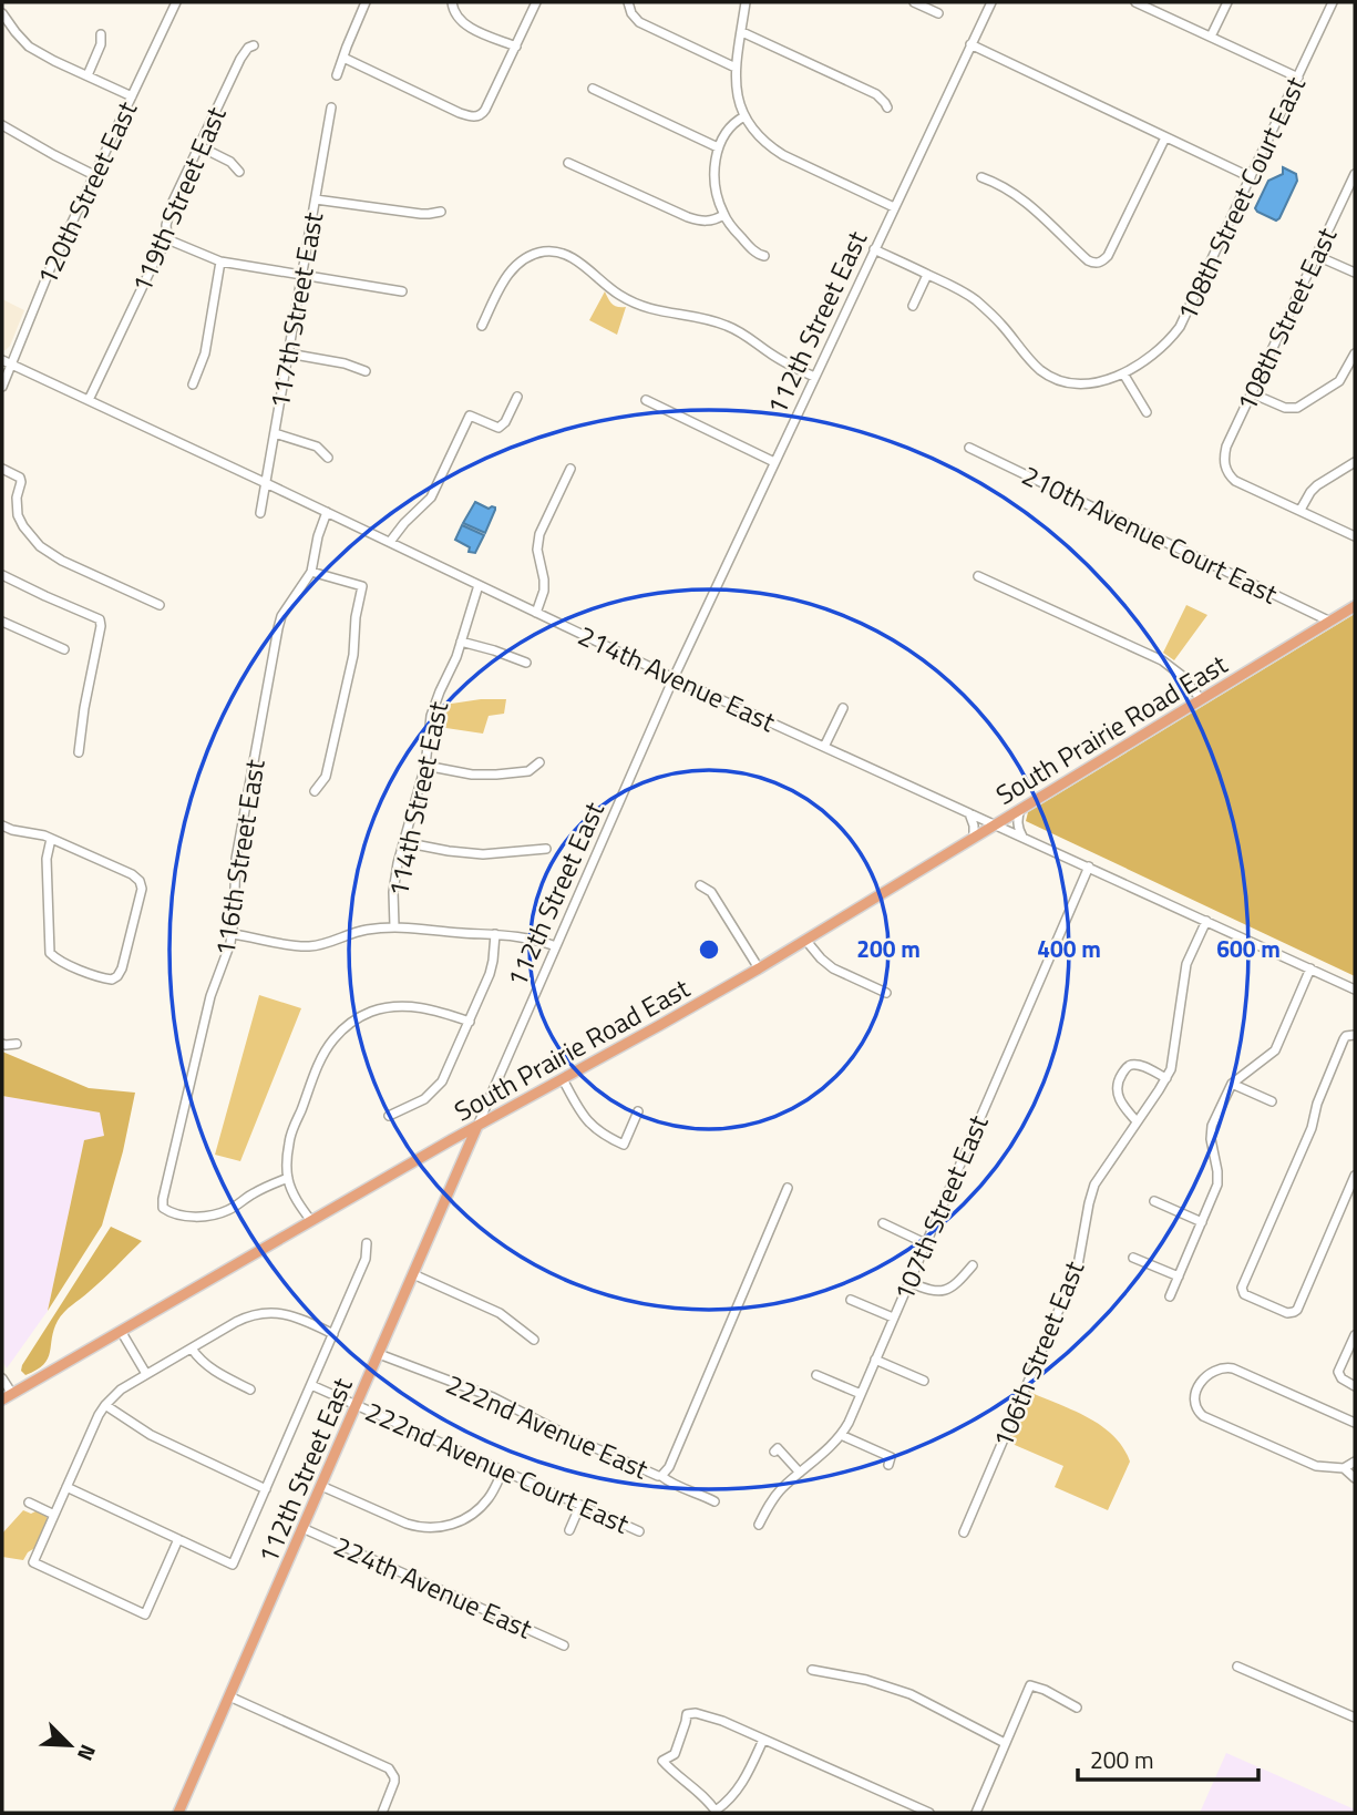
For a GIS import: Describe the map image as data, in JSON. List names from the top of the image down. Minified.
{"streets":{"main road":["112th Street East","South Prairie Road East"],"street":["120th Street East","108th Street Court East","119th Street East","117th Street East","108th Street East","210th Avenue Court East","214th Avenue East","114th Street East","116th Street East","107th Street East","106th Street East","222nd Avenue East","222nd Avenue Court East","224th Avenue East"]},"crossings":[["120th Street East","214th Avenue East"],["108th Street Court East","112th Street East"],["119th Street East","214th Avenue East"],["117th Street East","214th Avenue East"],["112th Street East","214th Avenue East"],["112th Street East","South Prairie Road East"],["112th Street East","222nd Avenue East"],["112th Street East","222nd Avenue Court East"],["112th Street East","224th Avenue East"],["210th Avenue Court East","South Prairie Road East"],["214th Avenue East","South Prairie Road East"],["214th Avenue East","114th Street East"],["214th Avenue East","116th Street East"],["214th Avenue East","107th Street East"],["214th Avenue East","106th Street East"]],"scale_bar":"200 m","north":"bottom right","rings":["200 m","400 m","600 m"]}
